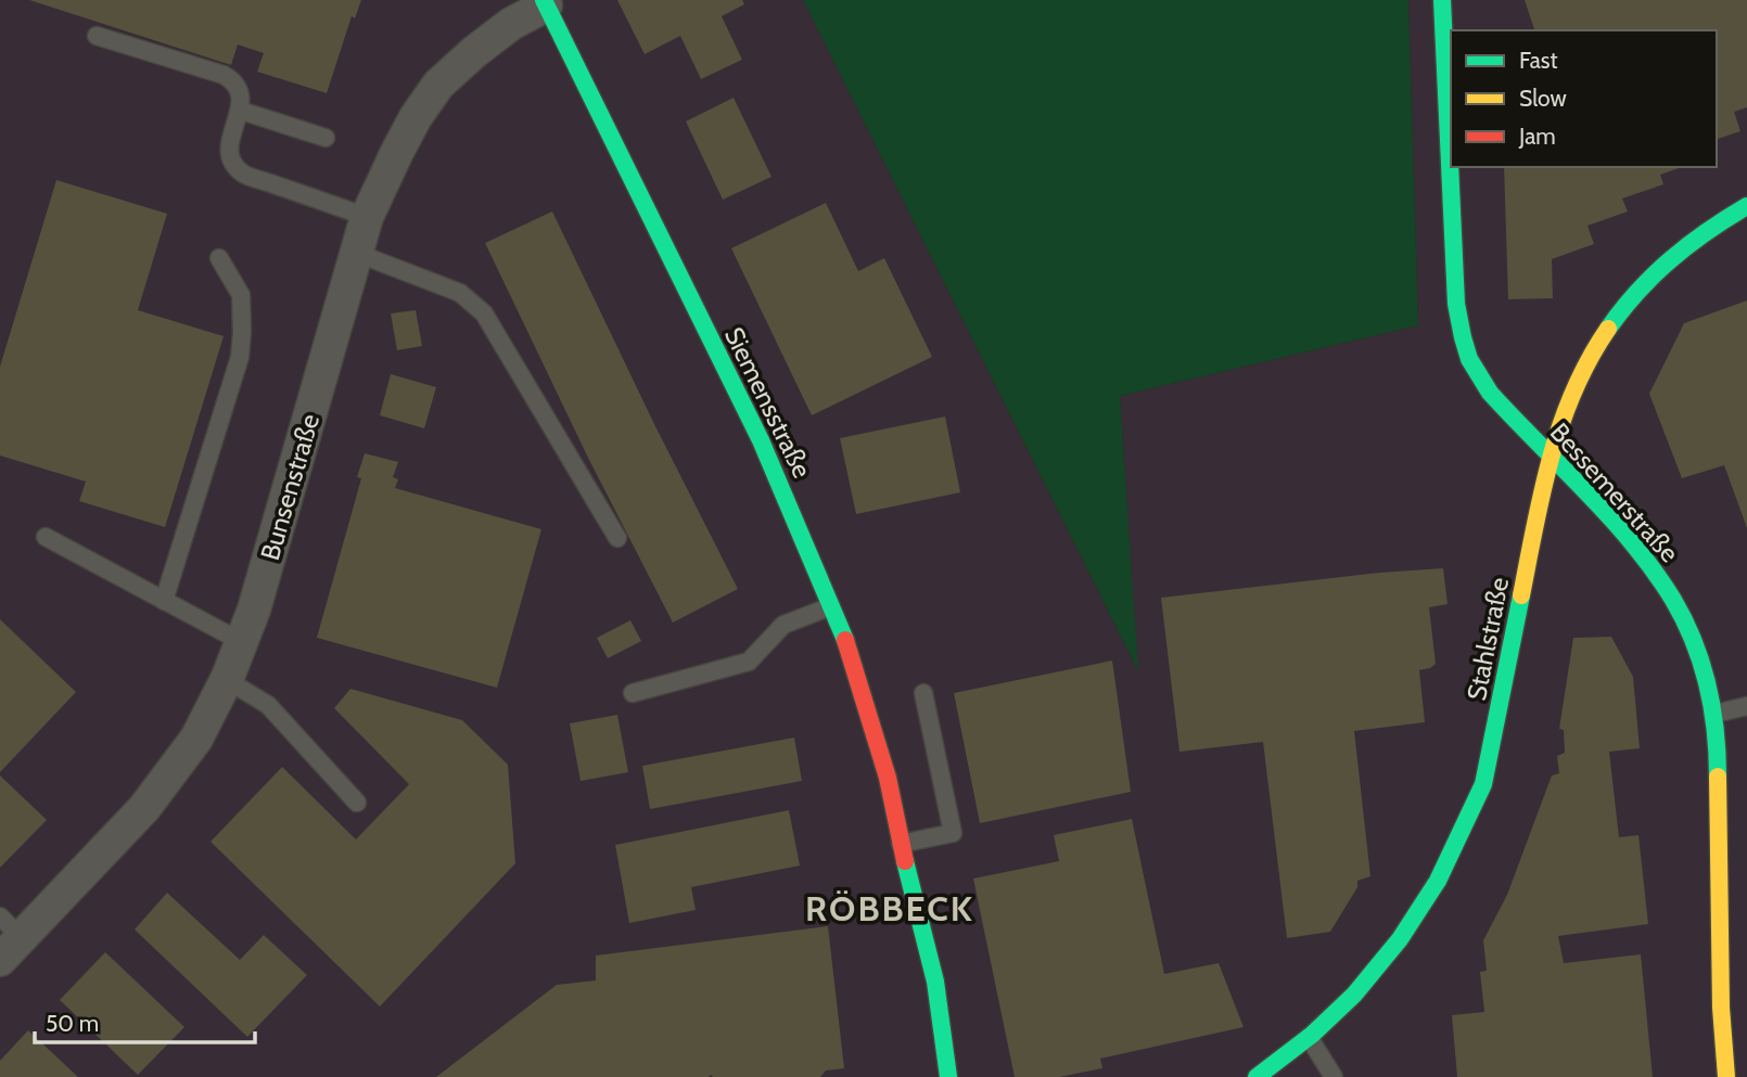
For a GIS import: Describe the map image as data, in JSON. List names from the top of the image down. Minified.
{"streets":{"street":["Siemensstraße","Bunsenstraße","Bessemerstraße","Stahlstraße"]},"crossings":[["Siemensstraße","Bunsenstraße"],["Bessemerstraße","Stahlstraße"]],"districts":["RÖBBECK"],"legend":["Fast","Slow","Jam"],"scale_bar":"50 m"}
